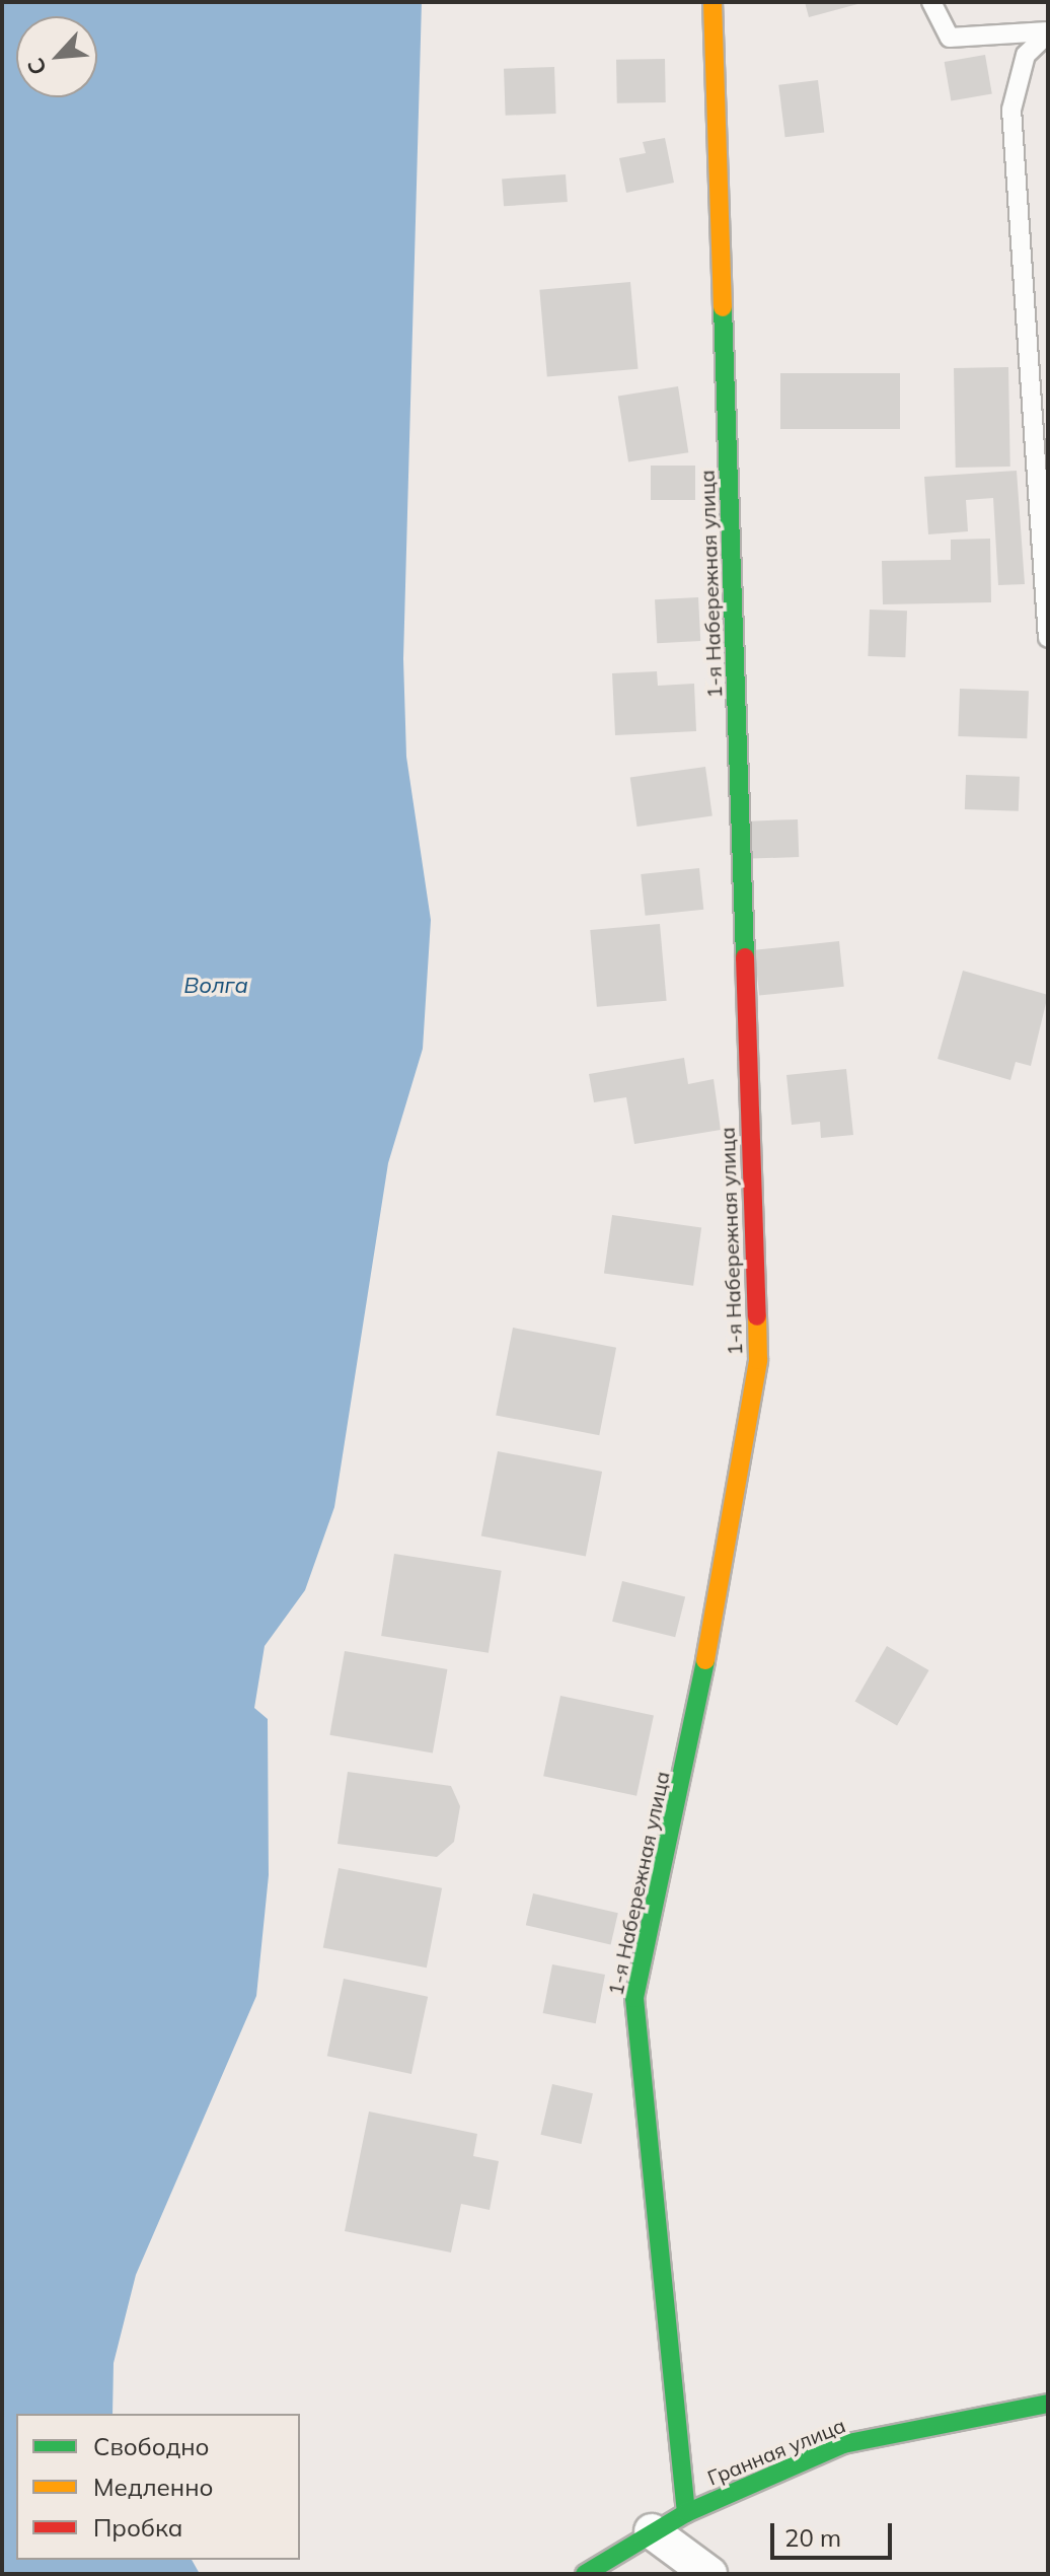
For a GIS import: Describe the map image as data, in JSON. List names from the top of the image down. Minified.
{"streets":{"street":["1-я Набережная улица","Гранная улица"]},"crossings":[["1-я Набережная улица","Гранная улица"]],"water":["Волга"],"legend":["Свободно","Медленно","Пробка"],"scale_bar":"20 m","north":"bottom left"}
